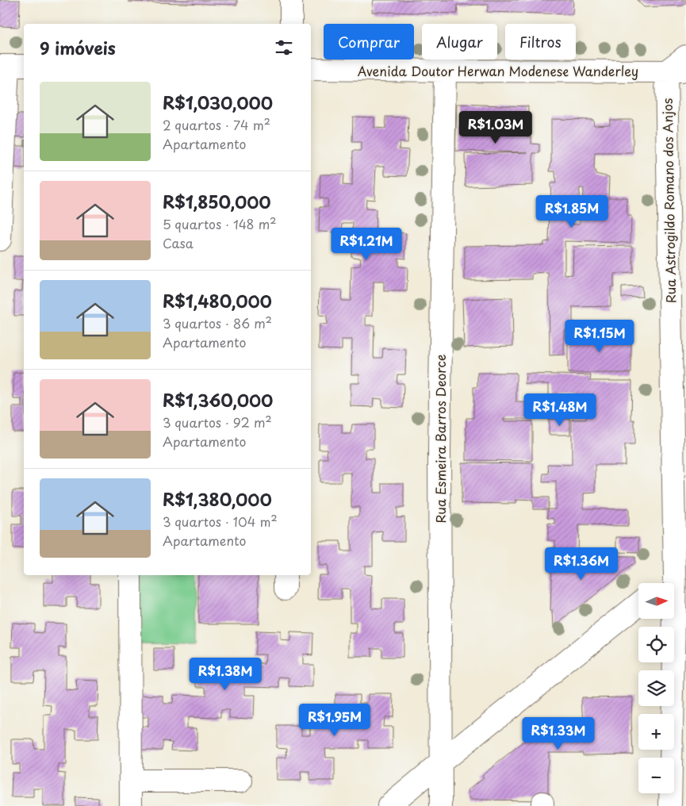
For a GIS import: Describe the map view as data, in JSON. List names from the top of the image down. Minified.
{"streets":{"street":["Avenida Doutor Herwan Modenese Wanderley","Rua Astrogildo Romano dos Anjos","Rua Esmeira Barros Deorce"]},"crossings":[["Avenida Doutor Herwan Modenese Wanderley","Rua Astrogildo Romano dos Anjos"],["Avenida Doutor Herwan Modenese Wanderley","Rua Esmeira Barros Deorce"]],"north":"right","page":{"chip":["Comprar","Alugar","Filtros"],"heading":"9 imóveis","list":[{"name":"R$1,030,000","note":"2 quartos · 74 m² · Apartamento"},{"name":"R$1,850,000","note":"5 quartos · 148 m² · Casa"},{"name":"R$1,480,000","note":"3 quartos · 86 m² · Apartamento"},{"name":"R$1,360,000","note":"3 quartos · 92 m² · Apartamento"},{"name":"R$1,380,000","note":"3 quartos · 104 m² · Apartamento"}],"price":["R$1.03M","R$1.85M","R$1.21M","R$1.15M","R$1.48M","R$1.36M","R$1.38M","R$1.95M","R$1.33M"],"map_buttons":["+","−"]}}
